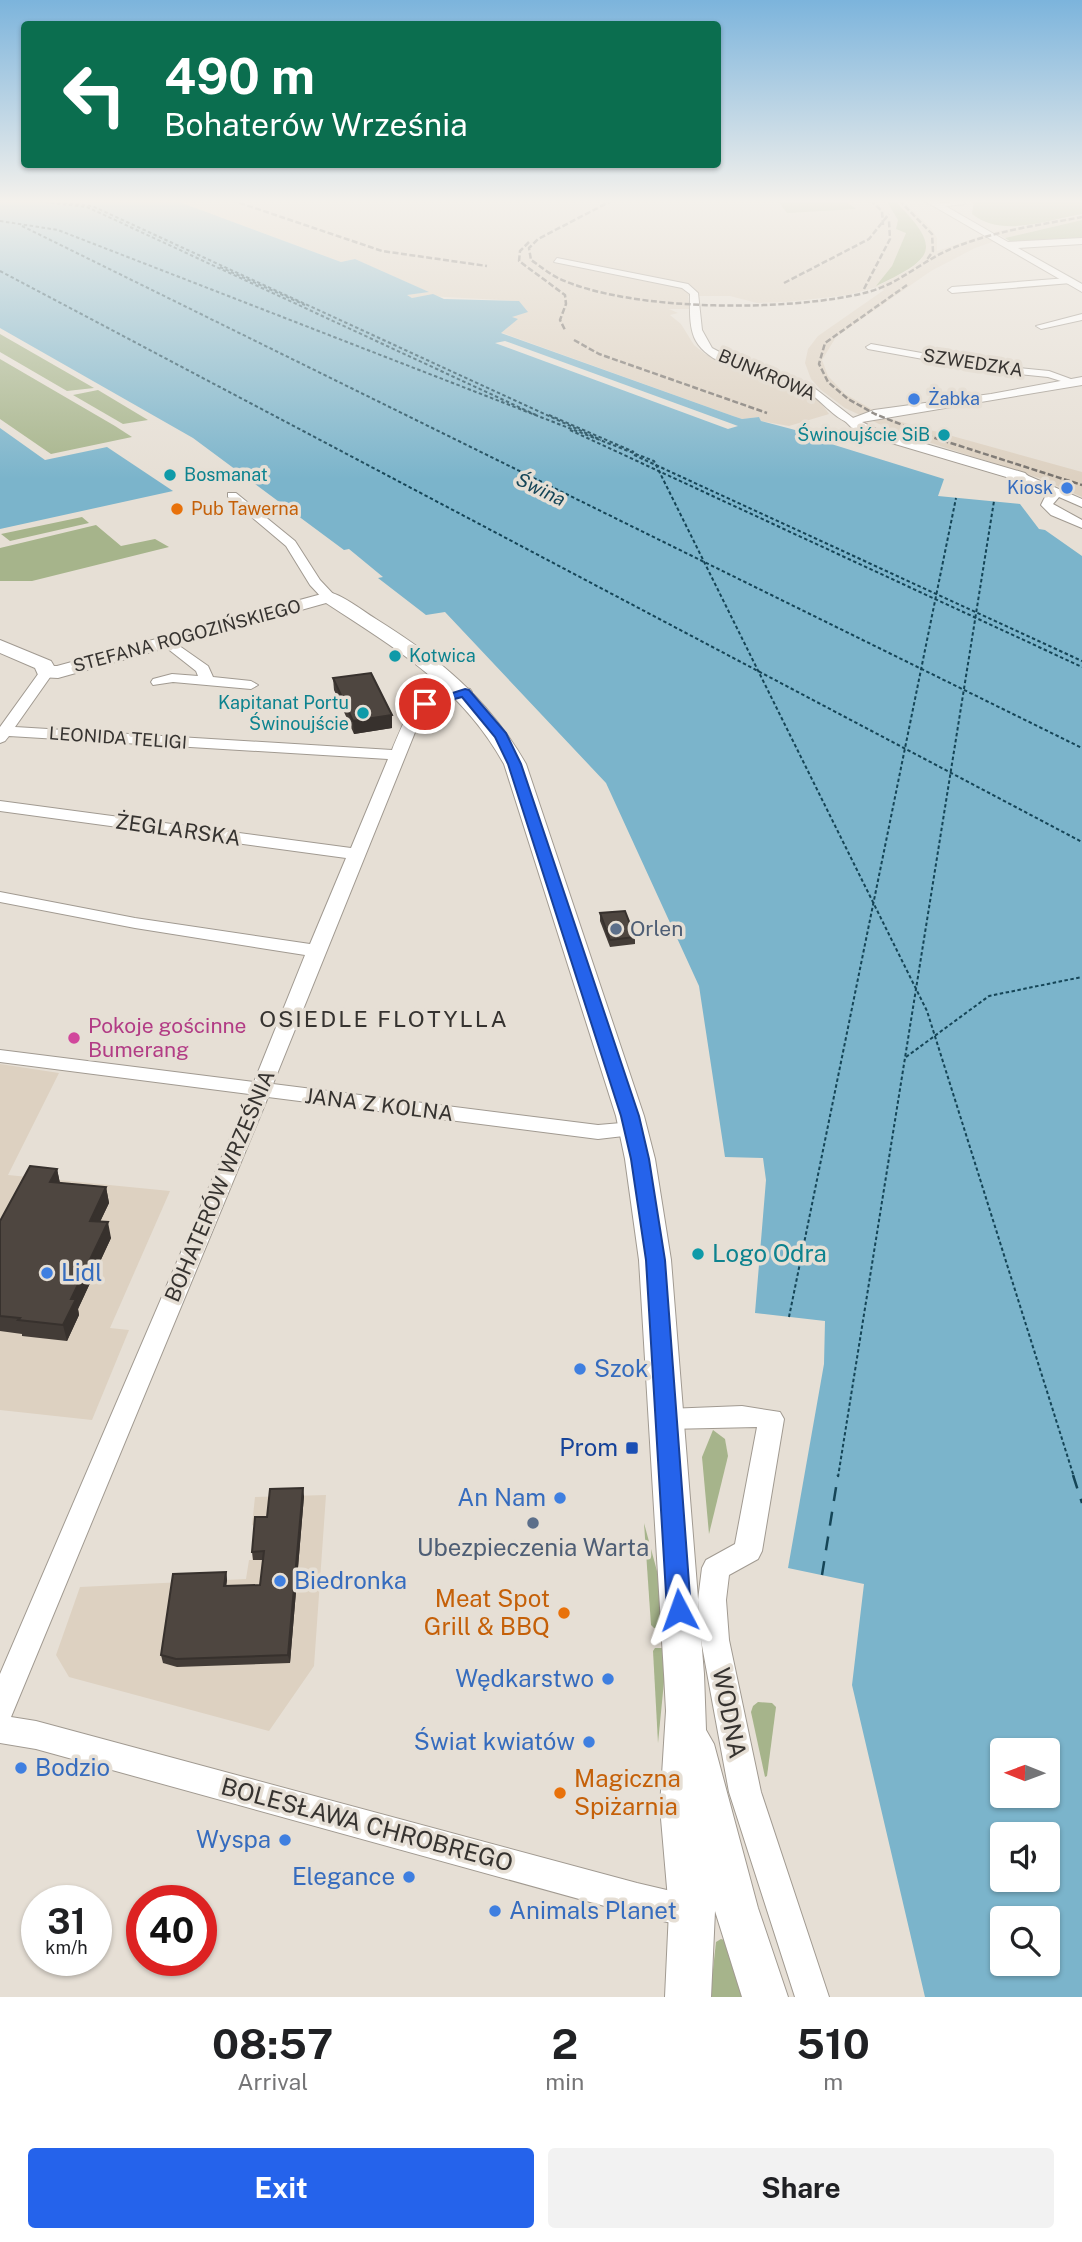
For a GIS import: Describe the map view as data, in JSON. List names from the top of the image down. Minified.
{"streets":{"street":["SZWEDZKA","BUNKROWA","STEFANA ROGOZIŃSKIEGO","LEONIDA TELIGI","ŻEGLARSKA","JANA Z KOLNA","BOHATERÓW WRZEŚNIA","WODNA","BOLESŁAWA CHROBREGO"]},"crossings":[["LEONIDA TELIGI","BOHATERÓW WRZEŚNIA"],["ŻEGLARSKA","BOHATERÓW WRZEŚNIA"],["JANA Z KOLNA","BOHATERÓW WRZEŚNIA"]],"districts":["OSIEDLE FLOTYLLA"],"water":["Świna"],"places":{"other":["Żabka","Świnoujście SiB","Bosmanat","Kiosk","Pub Tawerna","Kotwica","Kapitanat Portu Świnoujście","Orlen","Pokoje gościnne Bumerang","Logo Odra","Lidl","Szok","An Nam","Ubezpieczenia Warta","Biedronka","Meat Spot Grill & BBQ","Wędkarstwo","Świat kwiatów","Bodzio","Magiczna Spiżarnia","Wyspa","Elegance","Animals Planet"],"transit":["Prom"]},"north":"left","page":{"turn":["490 m","Bohaterów Września"],"speed":"31 km/h","limit":"40","eta":["08:57","Arrival","2","min","510","m"],"buttons":["Exit","Share"]}}
